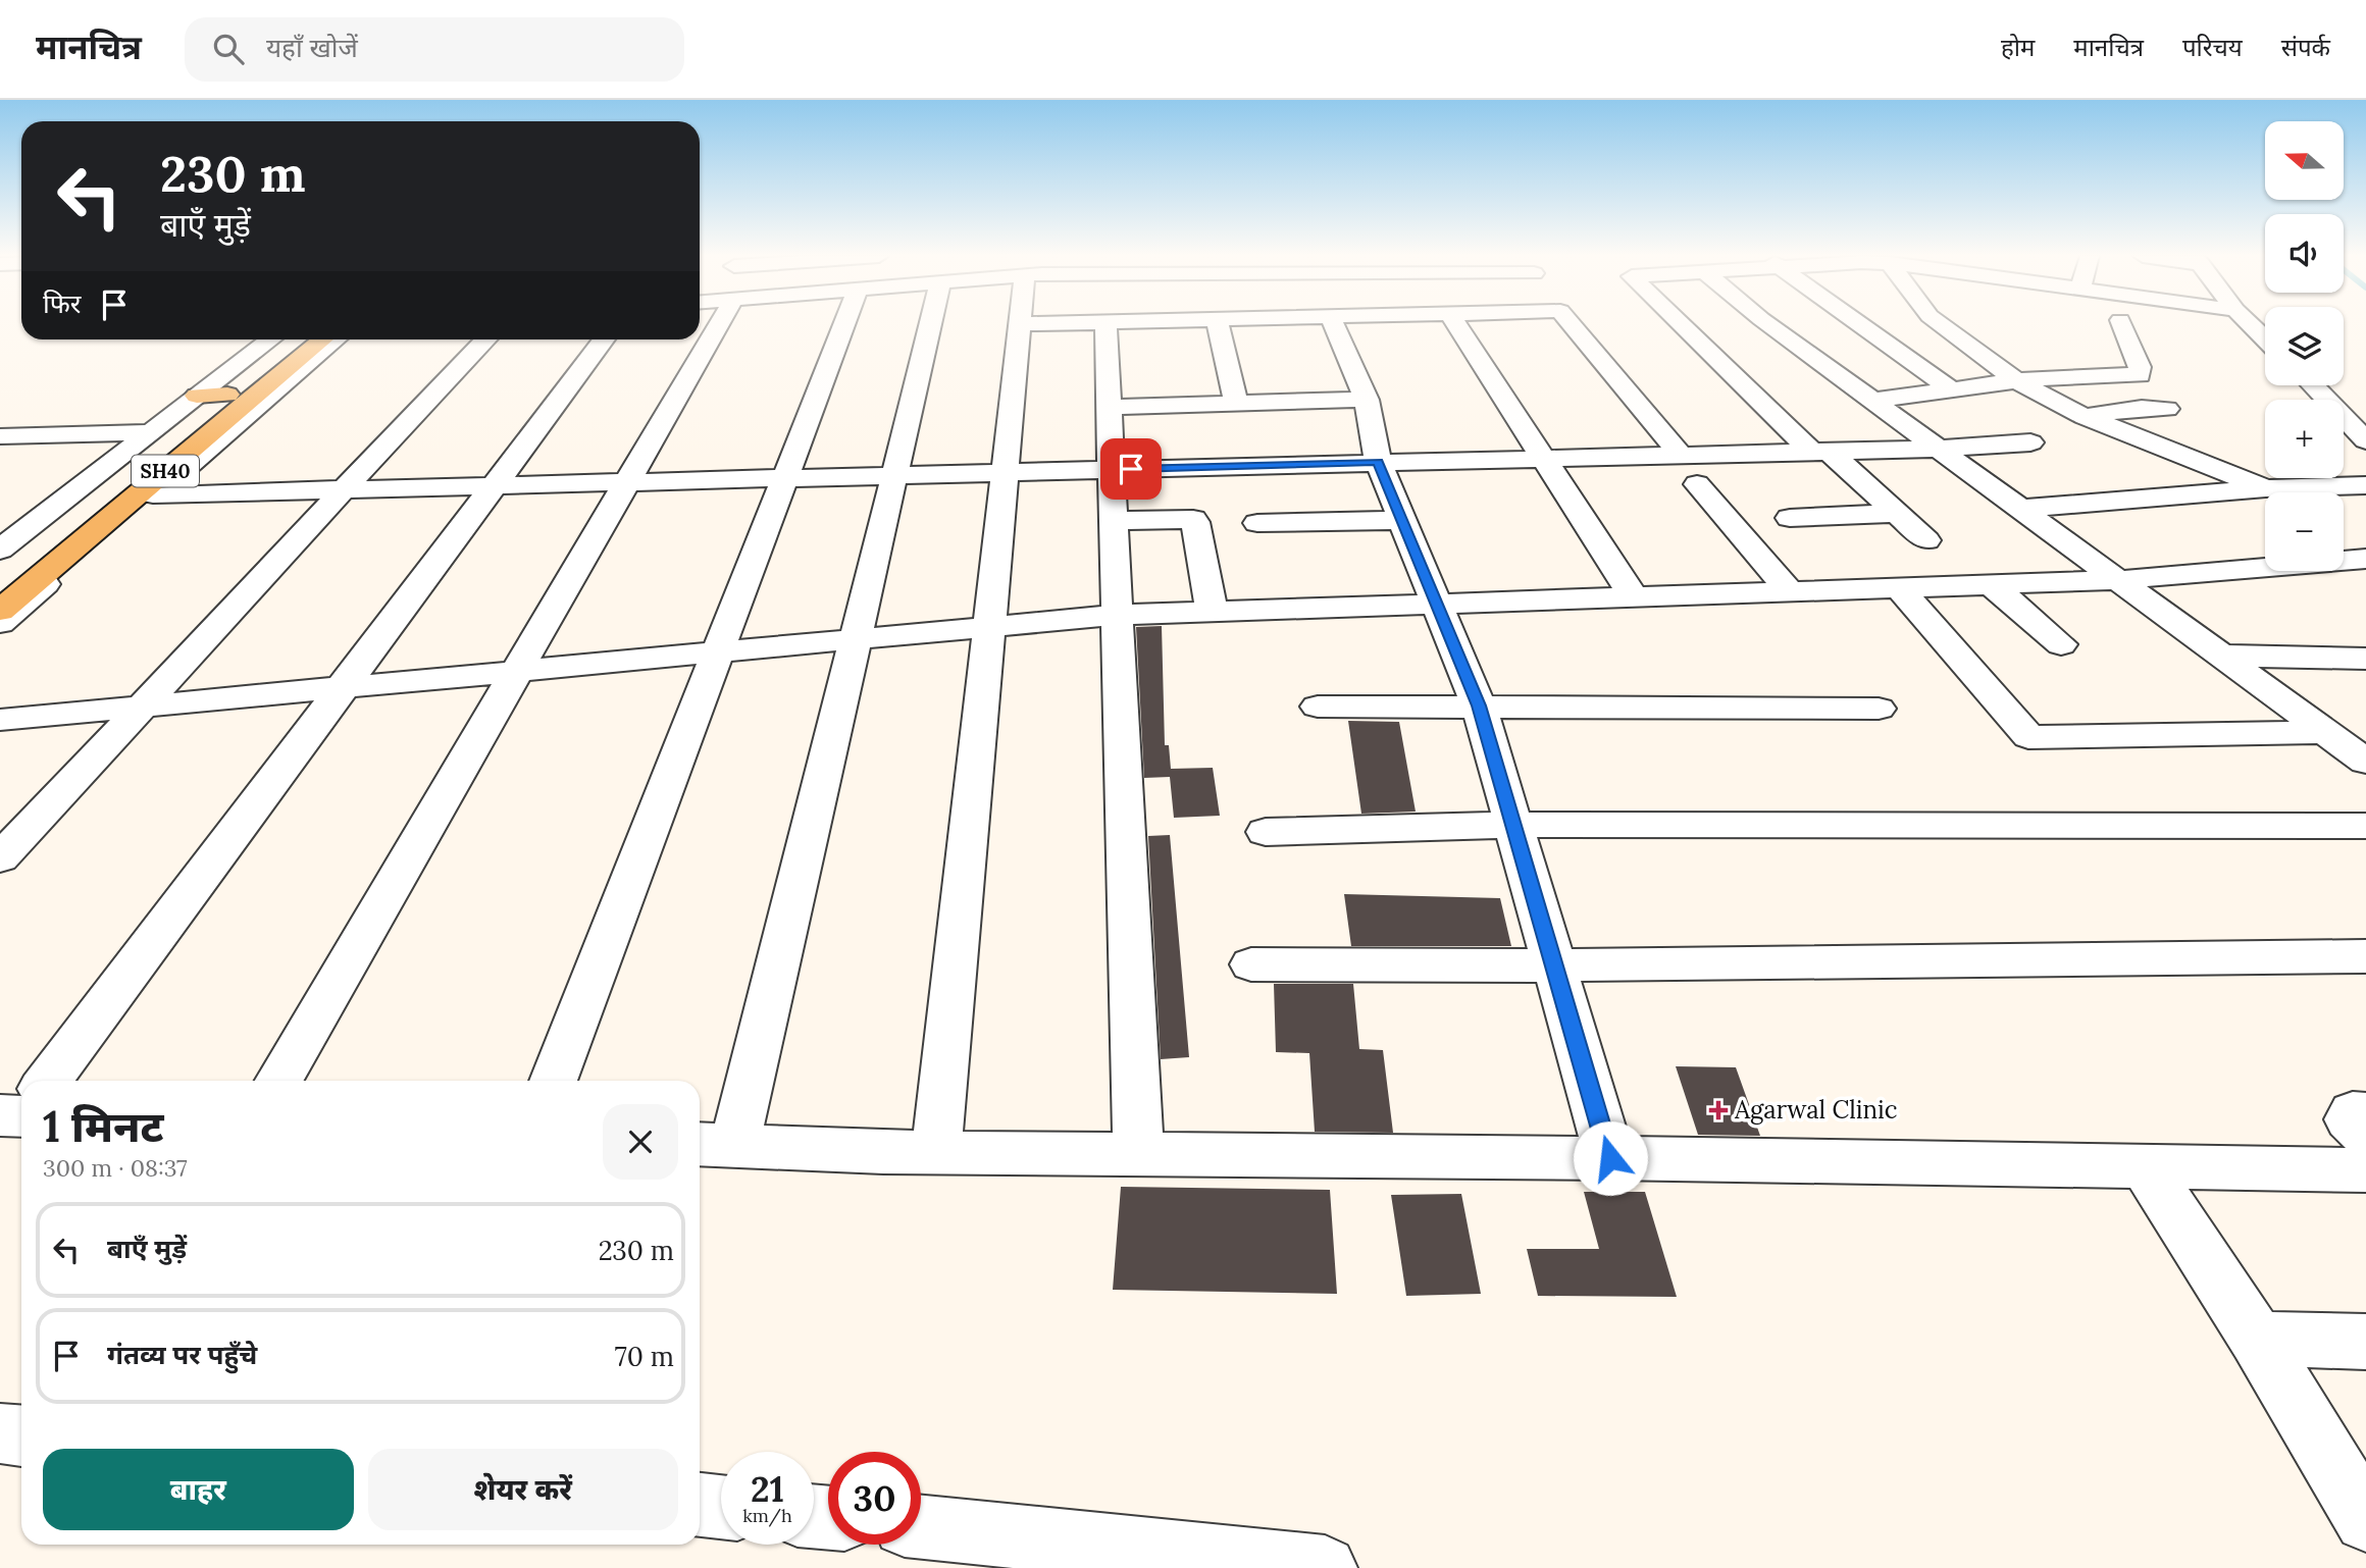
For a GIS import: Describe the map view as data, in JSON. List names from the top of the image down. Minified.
{"streets":{"main road":["SH40"]},"places":{"health":["Agarwal Clinic"]},"north":"left","page":{"header":"मानचित्र","search":"यहाँ खोजें","nav":["होम","मानचित्र","परिचय","संपर्क"],"map_buttons":["+","−"],"turn":["230 m","बाएँ मुड़ें"],"then":"फिर","heading":["1 मिनट","300 m · 08:37"],"list":[{"name":"बाएँ मुड़ें","value":"230 m"},{"name":"गंतव्य पर पहुँचे","value":"70 m"}],"buttons":["बाहर","शेयर करें"],"speed":"21 km/h","limit":"30"}}
